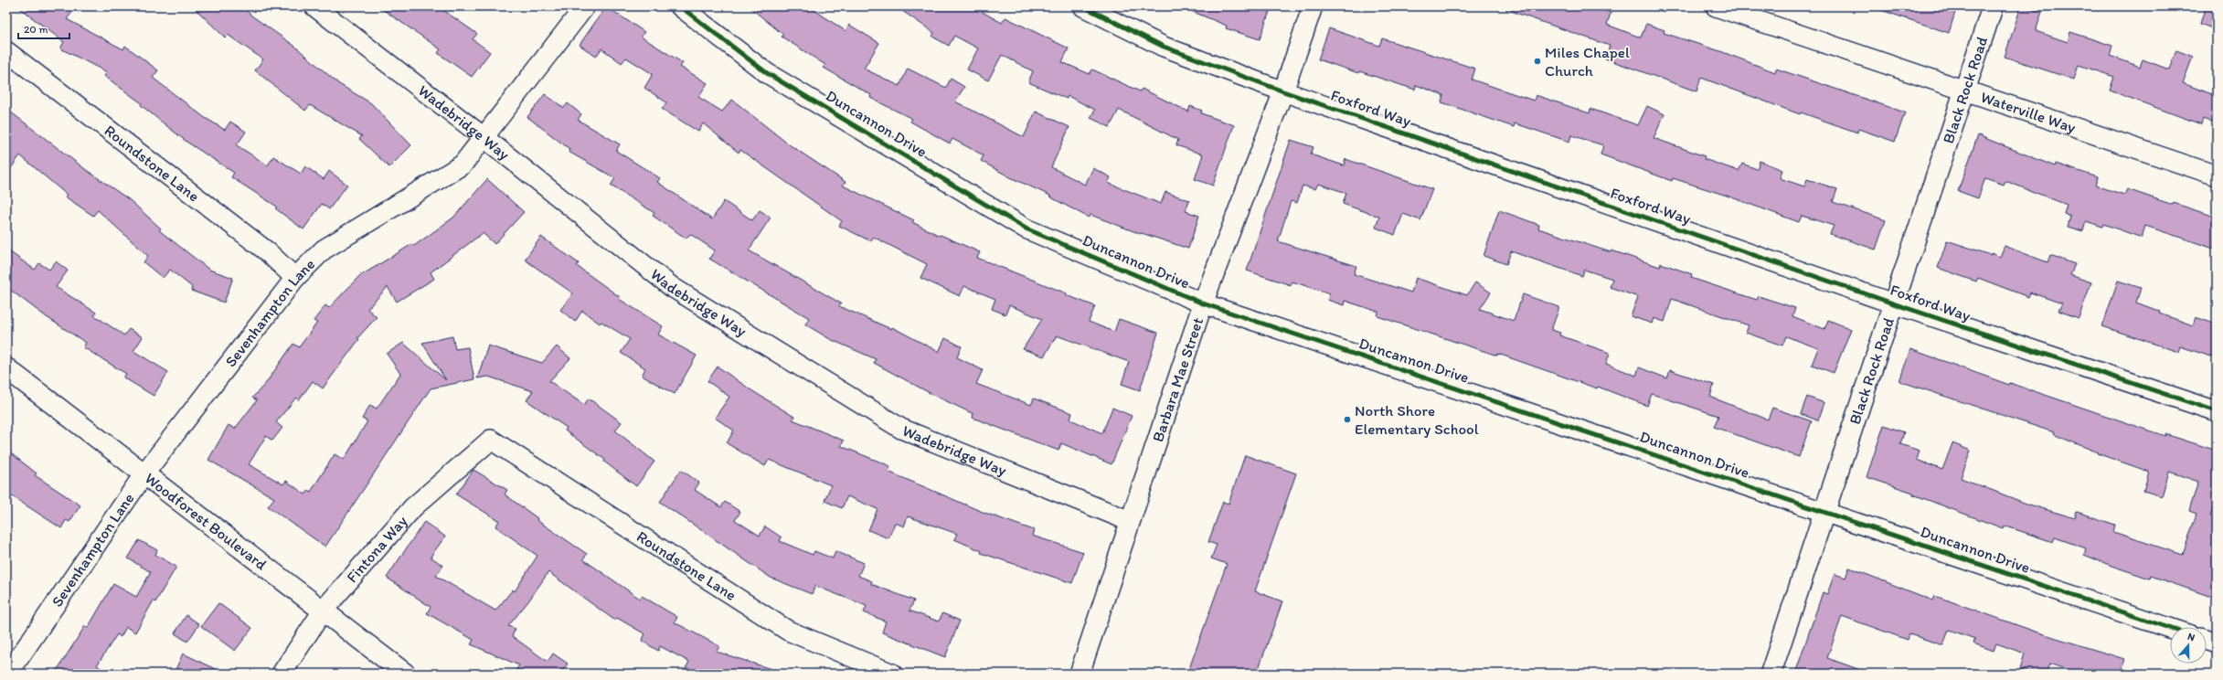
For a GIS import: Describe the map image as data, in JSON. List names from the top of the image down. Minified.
{"streets":{"street":["Black Rock Road","Foxford Way","Waterville Way","Wadebridge Way","Duncannon Drive","Roundstone Lane","Sevenhampton Lane","Barbara Mae Street","Woodforest Boulevard","Fintona Way"]},"crossings":[["Black Rock Road","Foxford Way"],["Black Rock Road","Waterville Way"],["Black Rock Road","Duncannon Drive"],["Foxford Way","Barbara Mae Street"],["Wadebridge Way","Sevenhampton Lane"],["Wadebridge Way","Barbara Mae Street"],["Duncannon Drive","Barbara Mae Street"],["Roundstone Lane","Sevenhampton Lane"],["Roundstone Lane","Fintona Way"],["Sevenhampton Lane","Woodforest Boulevard"],["Woodforest Boulevard","Fintona Way"]],"places":["Miles Chapel Church","North Shore Elementary School"],"scale_bar":"20 m","north":"top"}
